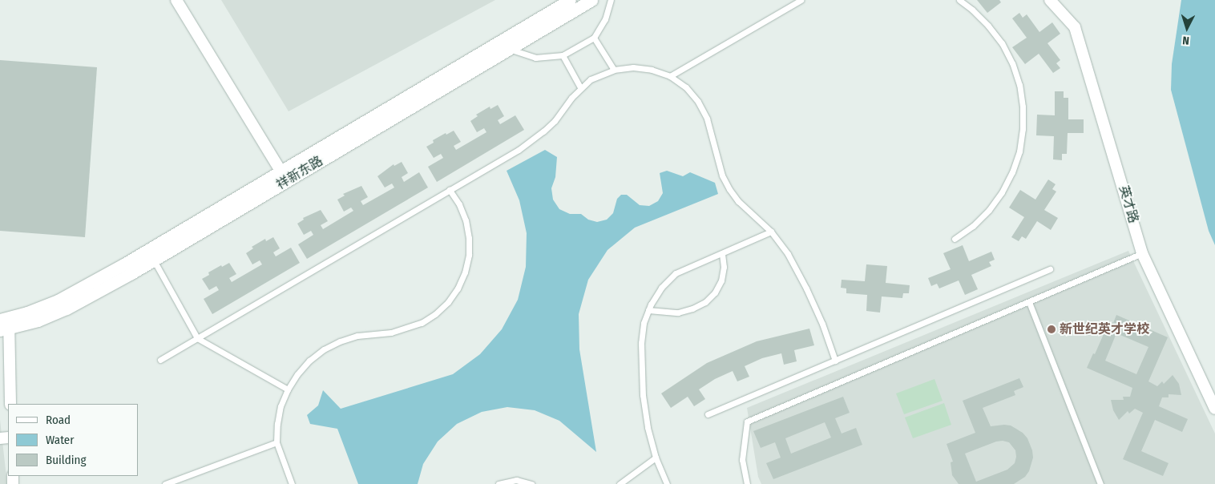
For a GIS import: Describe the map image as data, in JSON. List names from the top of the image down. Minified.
{"streets":{"street":["祥新东路","英才路"]},"places":["新世纪英才学校"],"legend":["Road","Water","Building"],"north":"bottom"}
